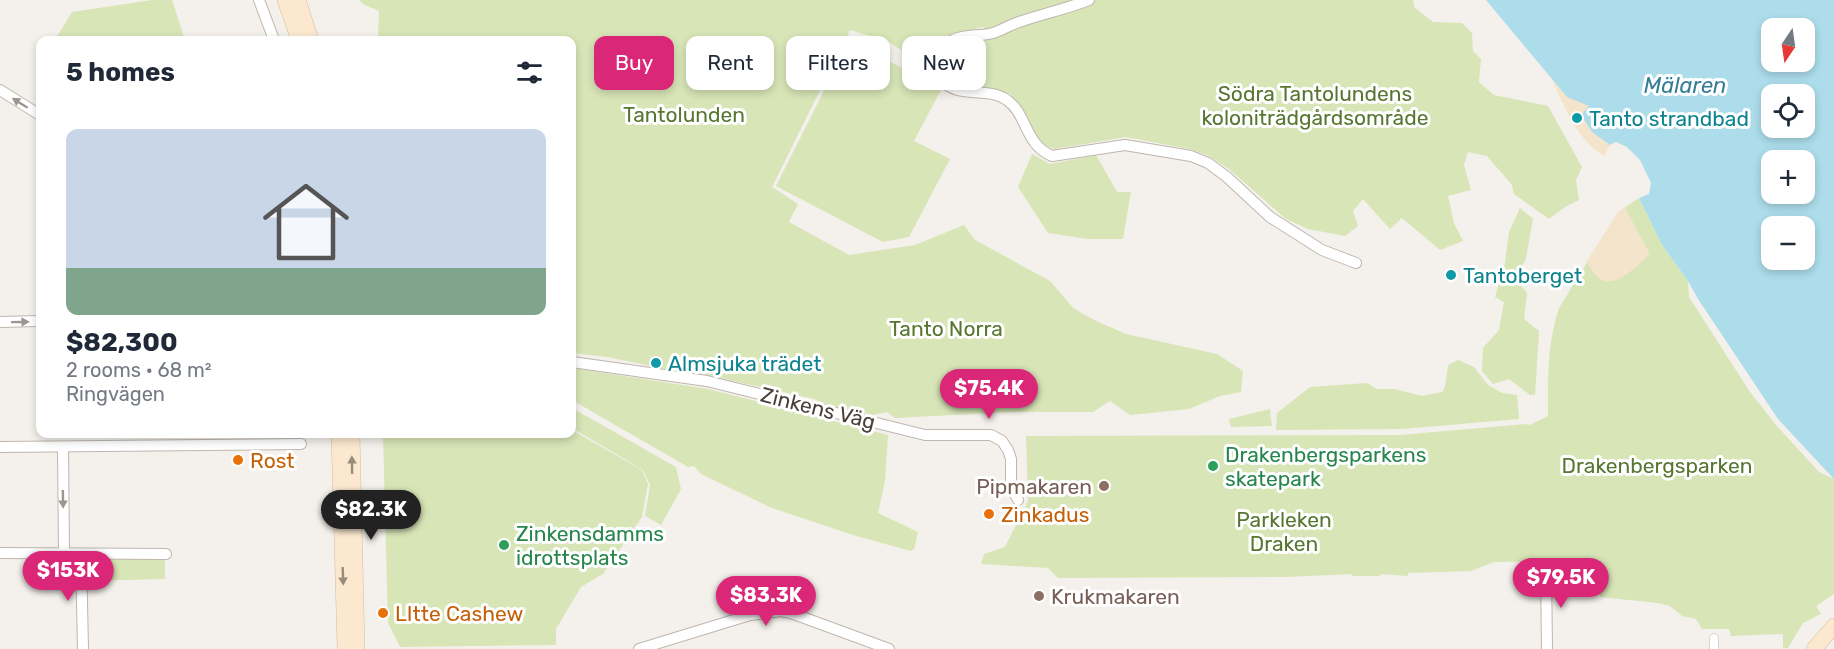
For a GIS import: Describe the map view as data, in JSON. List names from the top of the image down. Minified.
{"streets":{"street":["Zinkens Väg"]},"water":["Mälaren"],"parks":["Södra Tantolundens koloniträdgårdsområde","Tantolunden","Tanto Norra","Drakenbergsparken","Parkleken Draken"],"places":["Tanto strandbad","Tantoberget","Almsjuka trädet","Rost","Drakenbergsparkens skatepark","Pipmakaren","Zinkadus","Zinkensdamms idrottsplats","Krukmakaren","LItte Cashew"],"north":"bottom","page":{"map_buttons":["+","−"],"chip":["Buy","Rent","Filters","New"],"heading":"5 homes","list":[{"name":"$82,300","note":"2 rooms · 68 m² · Ringvägen"}],"price":["$75.4K","$82.3K","$153K","$79.5K","$83.3K"]}}
